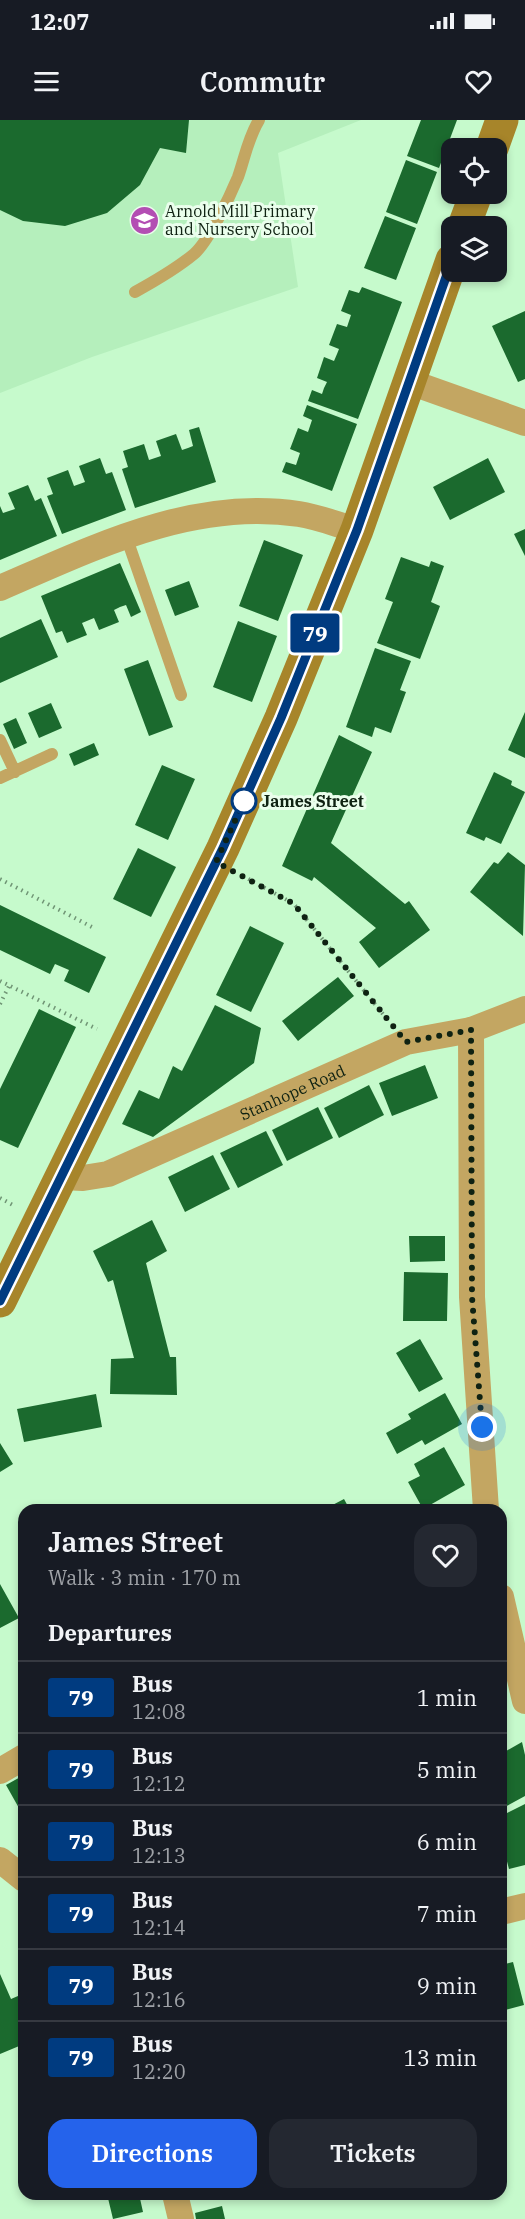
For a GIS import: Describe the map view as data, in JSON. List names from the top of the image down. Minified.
{"streets":{"street":["Stanhope Road"]},"places":{"school or university":["Arnold Mill Primary and Nursery School"],"other":["James Street"]},"lines":["bus line 79"],"page":{"status":"12:07","header":"Commutr","on_map":"79","heading":[["James Street","Walk · 3 min · 170 m"],"Departures"],"list":[{"mark":"79","name":"Bus","note":"12:08","value":"1 min"},{"mark":"79","name":"Bus","note":"12:12","value":"5 min"},{"mark":"79","name":"Bus","note":"12:13","value":"6 min"},{"mark":"79","name":"Bus","note":"12:14","value":"7 min"},{"mark":"79","name":"Bus","note":"12:16","value":"9 min"},{"mark":"79","name":"Bus","note":"12:20","value":"13 min"}],"buttons":["Directions","Tickets"]}}
